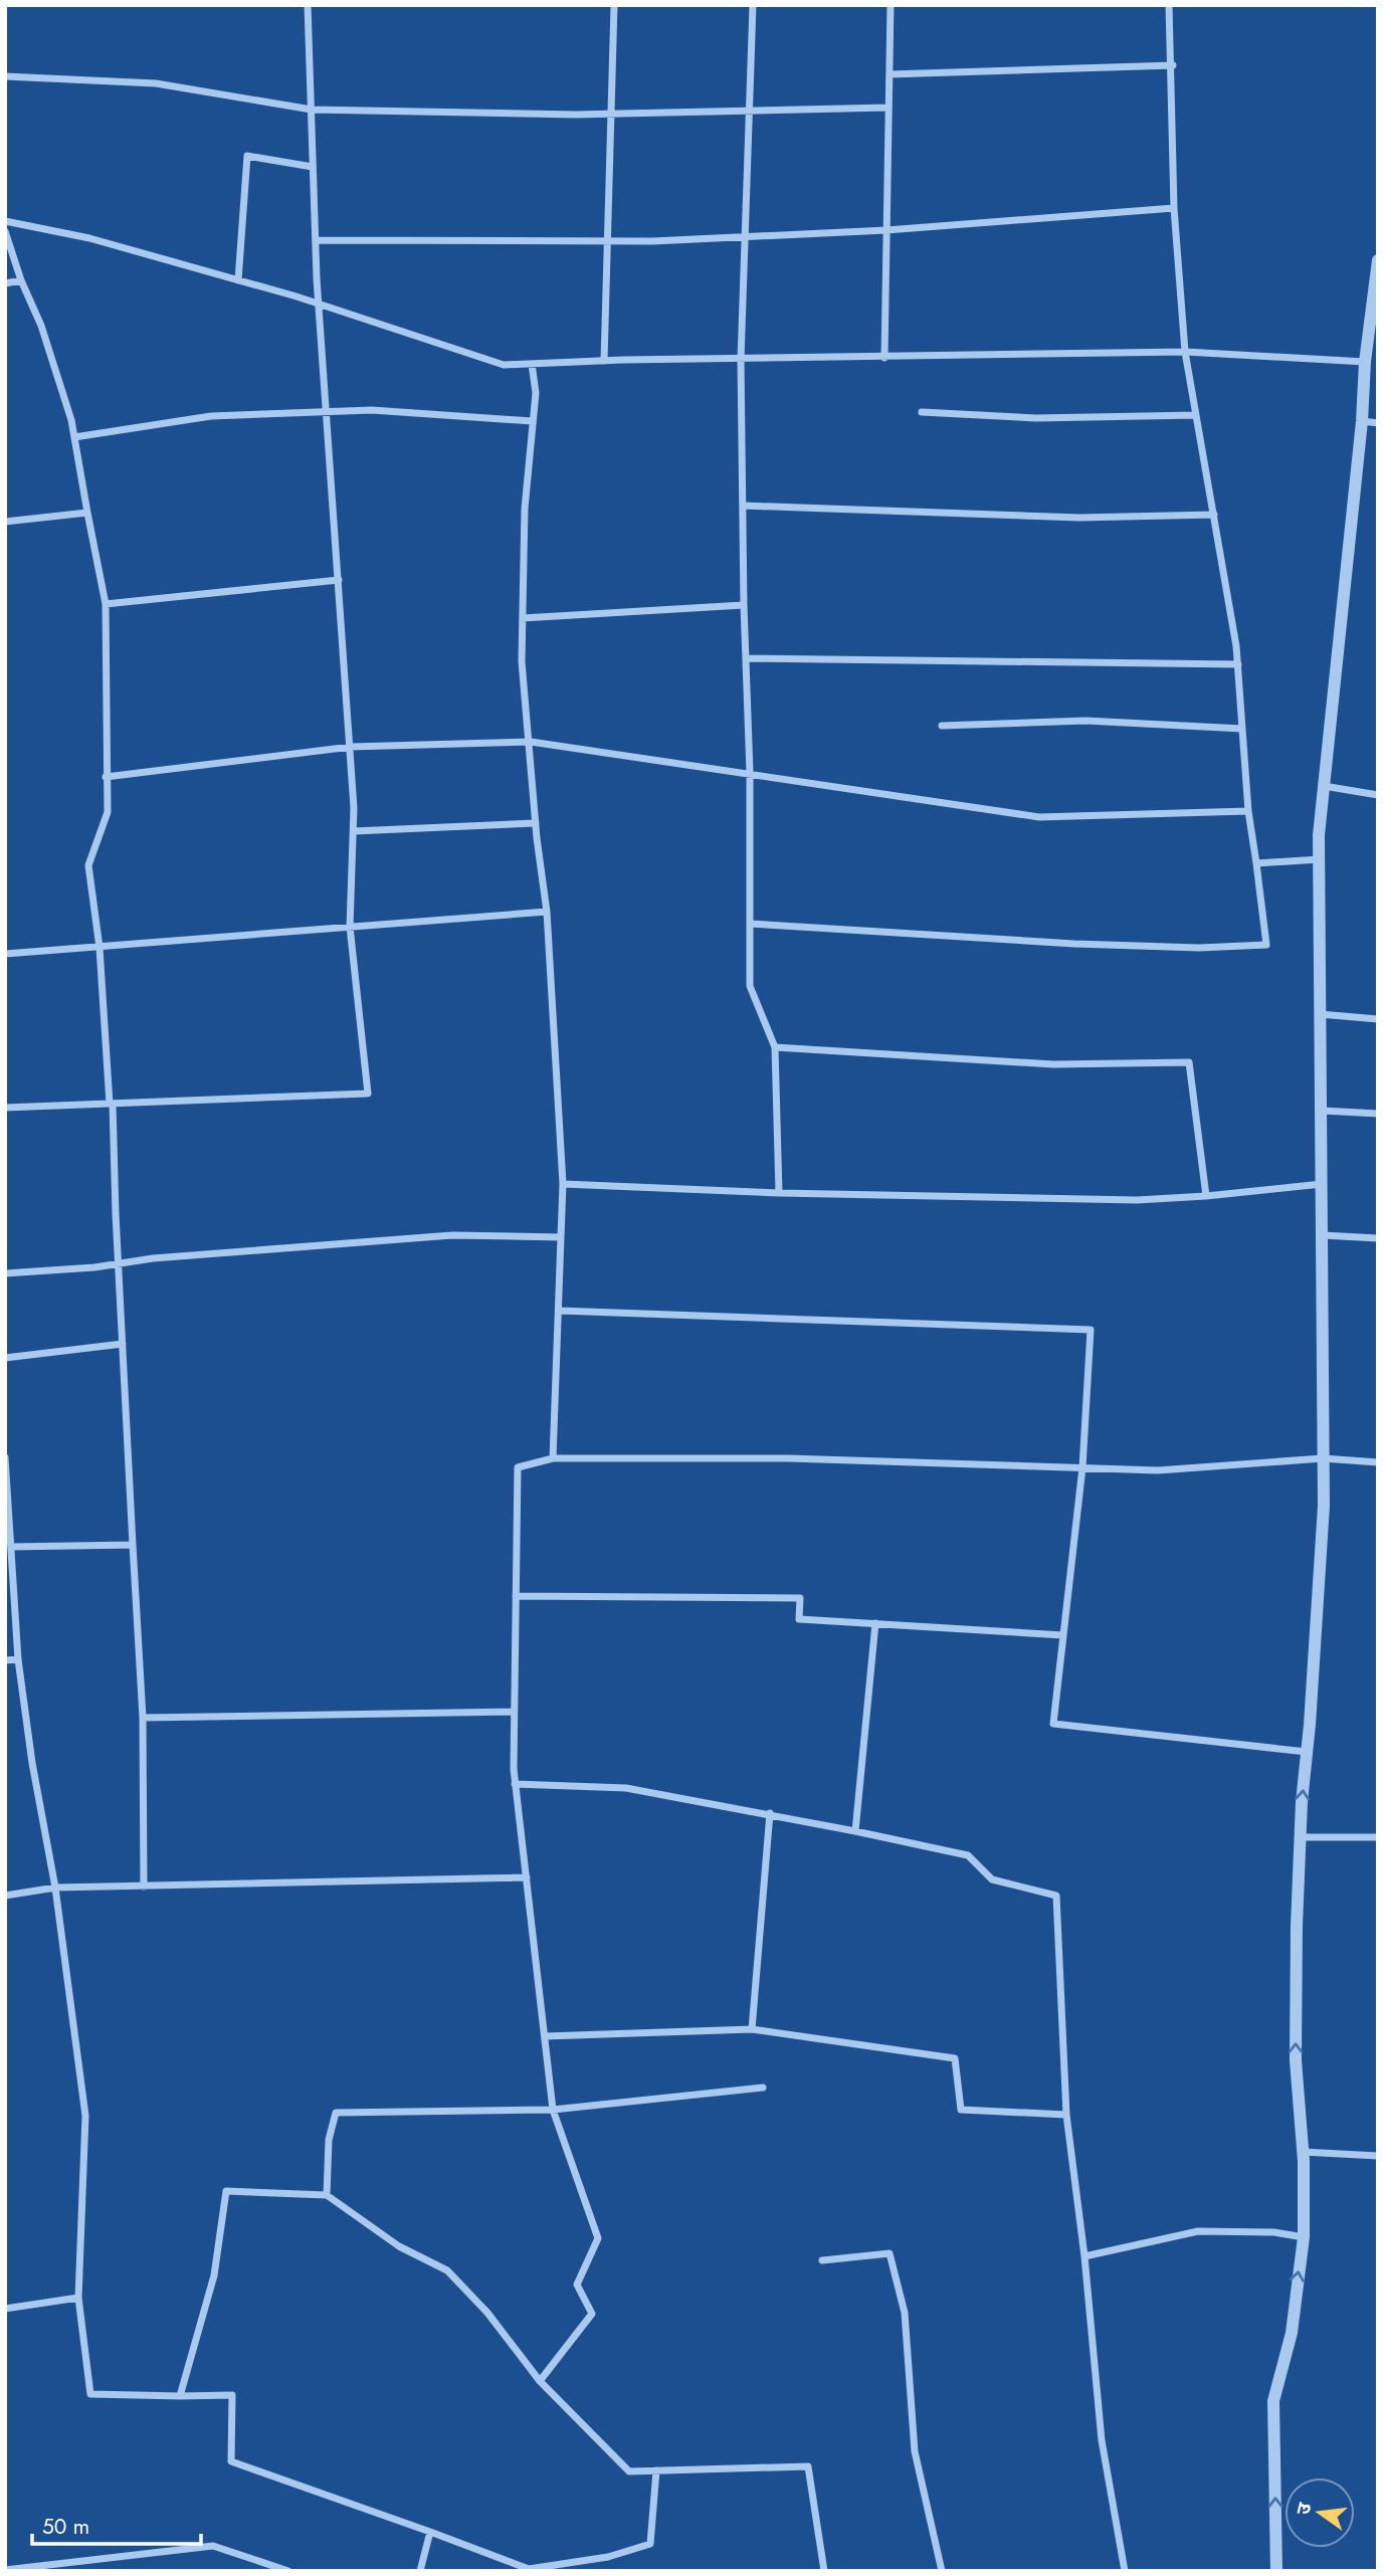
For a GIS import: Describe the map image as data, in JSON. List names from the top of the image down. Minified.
{"scale_bar":"50 m","north":"left"}
